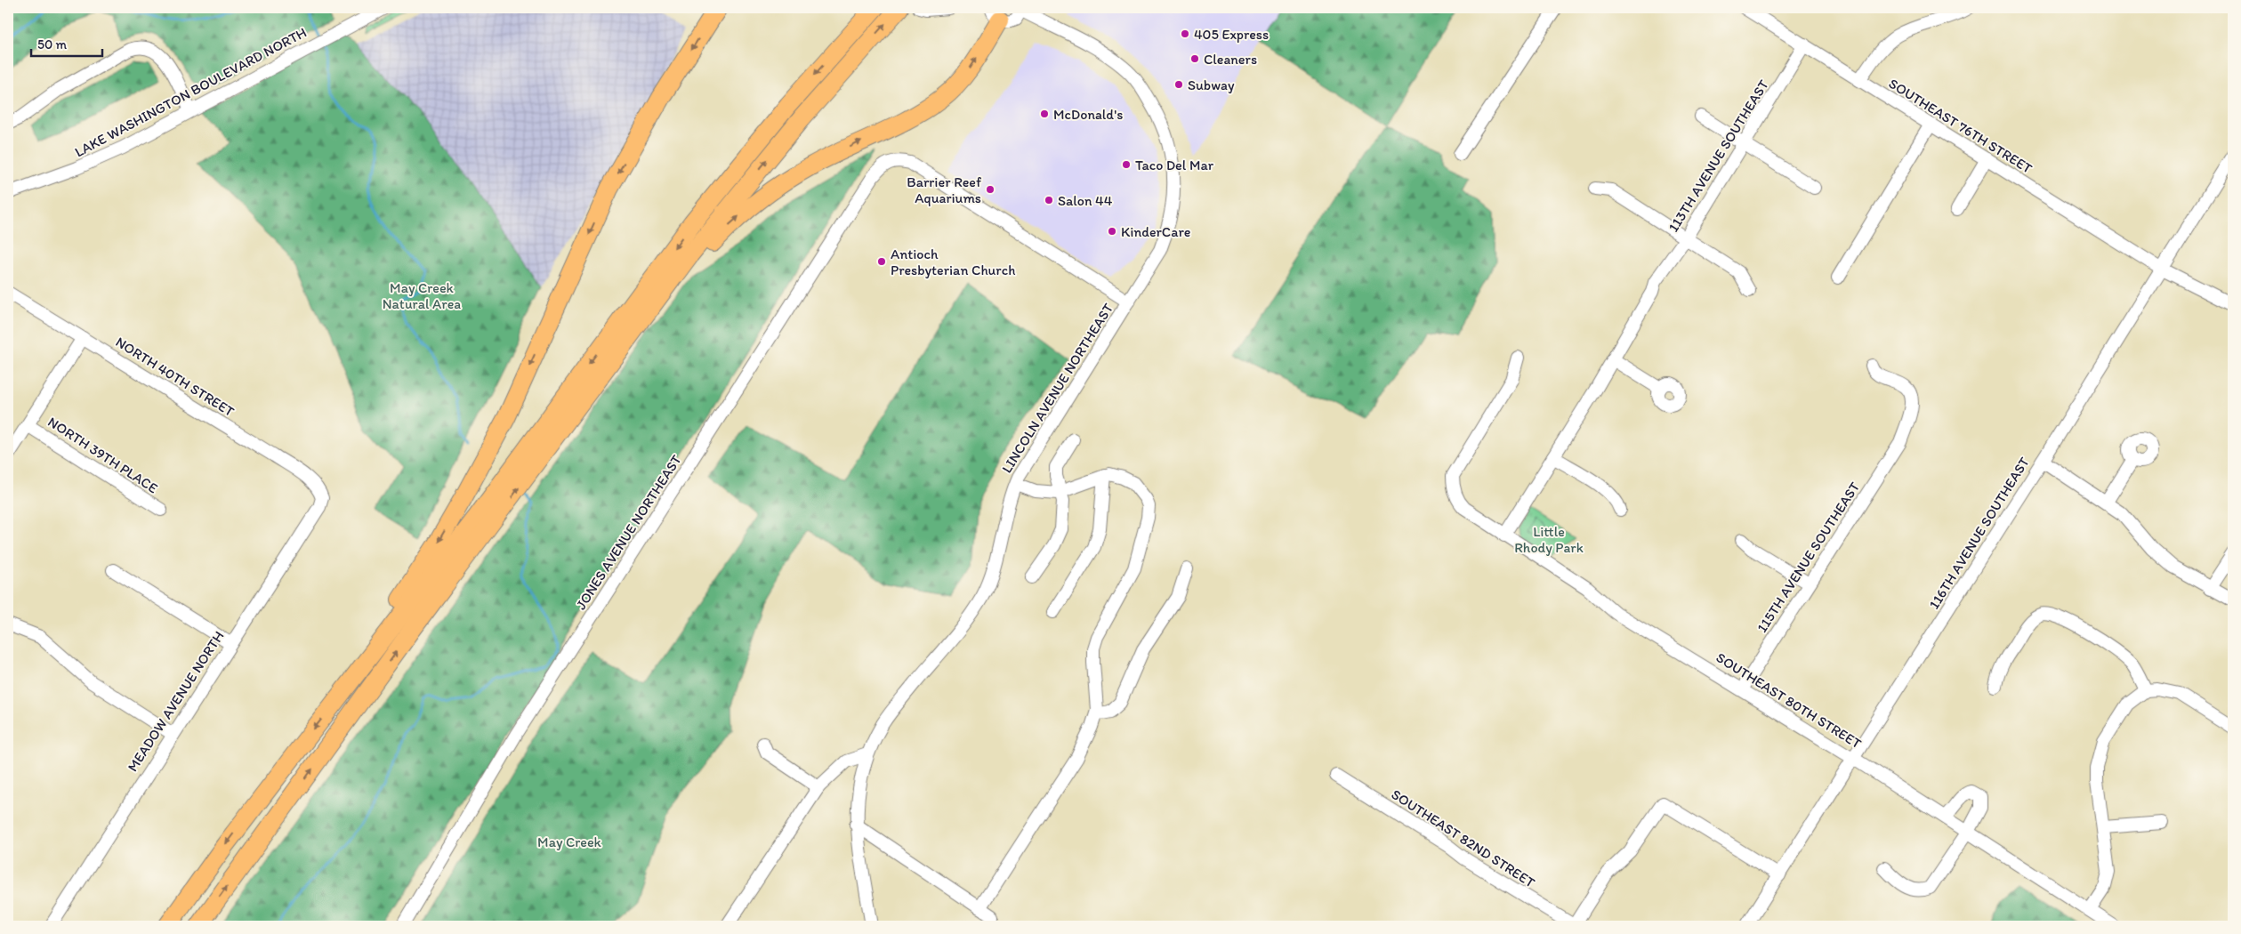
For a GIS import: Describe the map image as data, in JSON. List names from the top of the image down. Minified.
{"streets":{"street":["LAKE WASHINGTON BOULEVARD NORTH","SOUTHEAST 76TH STREET","113TH AVENUE SOUTHEAST","NORTH 40TH STREET","LINCOLN AVENUE NORTHEAST","NORTH 39TH PLACE","JONES AVENUE NORTHEAST","116TH AVENUE SOUTHEAST","115TH AVENUE SOUTHEAST","SOUTHEAST 80TH STREET","MEADOW AVENUE NORTH","SOUTHEAST 82ND STREET"]},"crossings":[["SOUTHEAST 76TH STREET","113TH AVENUE SOUTHEAST"],["SOUTHEAST 76TH STREET","116TH AVENUE SOUTHEAST"],["NORTH 40TH STREET","MEADOW AVENUE NORTH"],["LINCOLN AVENUE NORTHEAST","JONES AVENUE NORTHEAST"],["116TH AVENUE SOUTHEAST","SOUTHEAST 80TH STREET"],["115TH AVENUE SOUTHEAST","SOUTHEAST 80TH STREET"]],"parks":["May Creek Natural Area","Little Rhody Park","May Creek"],"places":["405 Express","Cleaners","Subway","McDonald's","Taco Del Mar","Barrier Reef Aquariums","Salon 44","KinderCare","Antioch Presbyterian Church"],"scale_bar":"50 m"}
